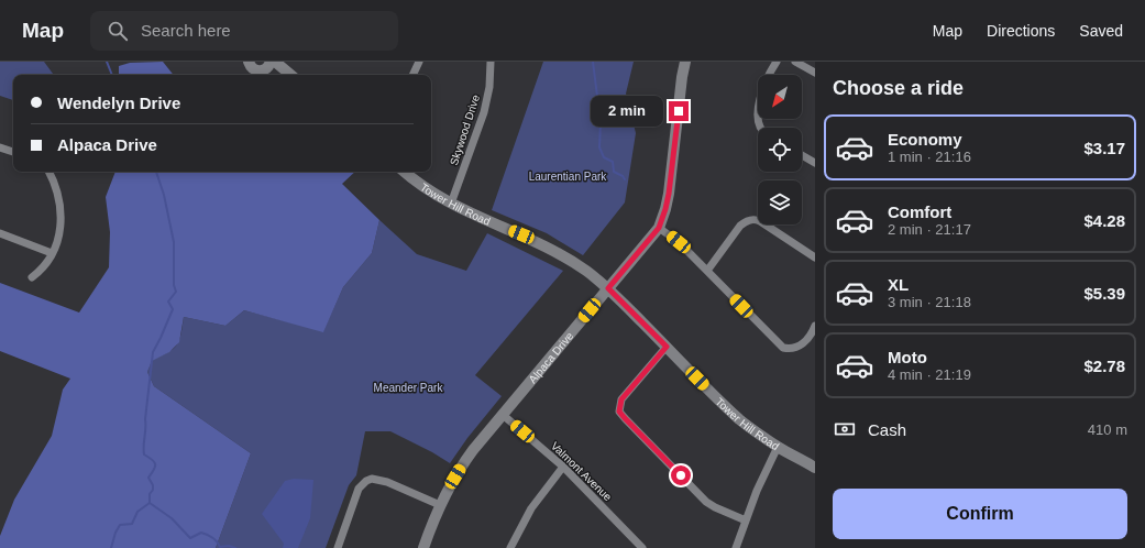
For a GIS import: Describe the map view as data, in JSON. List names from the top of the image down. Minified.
{"streets":{"street":["Skywood Drive","Tower Hill Road","Alpaca Drive","Valmont Avenue"]},"crossings":[["Skywood Drive","Tower Hill Road"],["Tower Hill Road","Alpaca Drive"],["Alpaca Drive","Valmont Avenue"]],"parks":["Laurentian Park","Meander Park"],"north":"bottom left","page":{"header":"Map","search":"Search here","nav":["Map","Directions","Saved"],"heading":"Choose a ride","banner":["Wendelyn Drive","Alpaca Drive"],"bubble":"2 min","list":[{"name":"Economy","note":"1 min · 21:16","value":"$3.17"},{"name":"Comfort","note":"2 min · 21:17","value":"$4.28"},{"name":"XL","note":"3 min · 21:18","value":"$5.39"},{"name":"Moto","note":"4 min · 21:19","value":"$2.78"}],"pay":["Cash","410 m"],"buttons":"Confirm"}}
